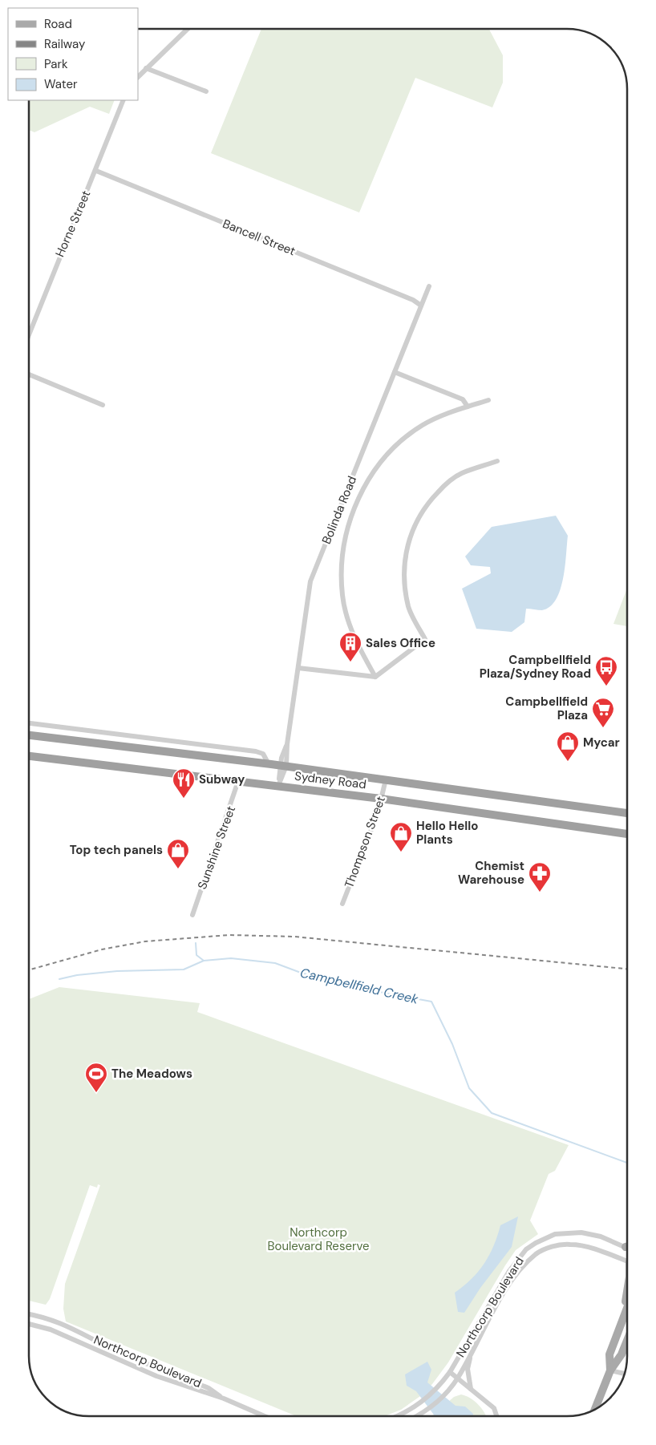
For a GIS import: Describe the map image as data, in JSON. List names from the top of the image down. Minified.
{"streets":{"highway":["Sydney Road"],"street":["Horne Street","Bancell Street","Bolinda Road","Thompson Street","Sunshine Street","Northcorp Boulevard"]},"crossings":[["Horne Street","Bancell Street"],["Bancell Street","Bolinda Road"],["Bolinda Road","Sydney Road"],["Sydney Road","Thompson Street"],["Sydney Road","Sunshine Street"]],"water":["Campbellfield Creek"],"parks":["Northcorp Boulevard Reserve"],"places":{"building":["Sales Office"],"bus stop":["Campbellfield Plaza/Sydney Road"],"supermarket":["Campbellfield Plaza"],"shop":["Mycar","Hello Hello Plants","Top tech panels"],"restaurant":["Subway"],"pharmacy":["Chemist Warehouse"],"sports":["The Meadows"]},"legend":["Road","Railway","Park","Water"]}
